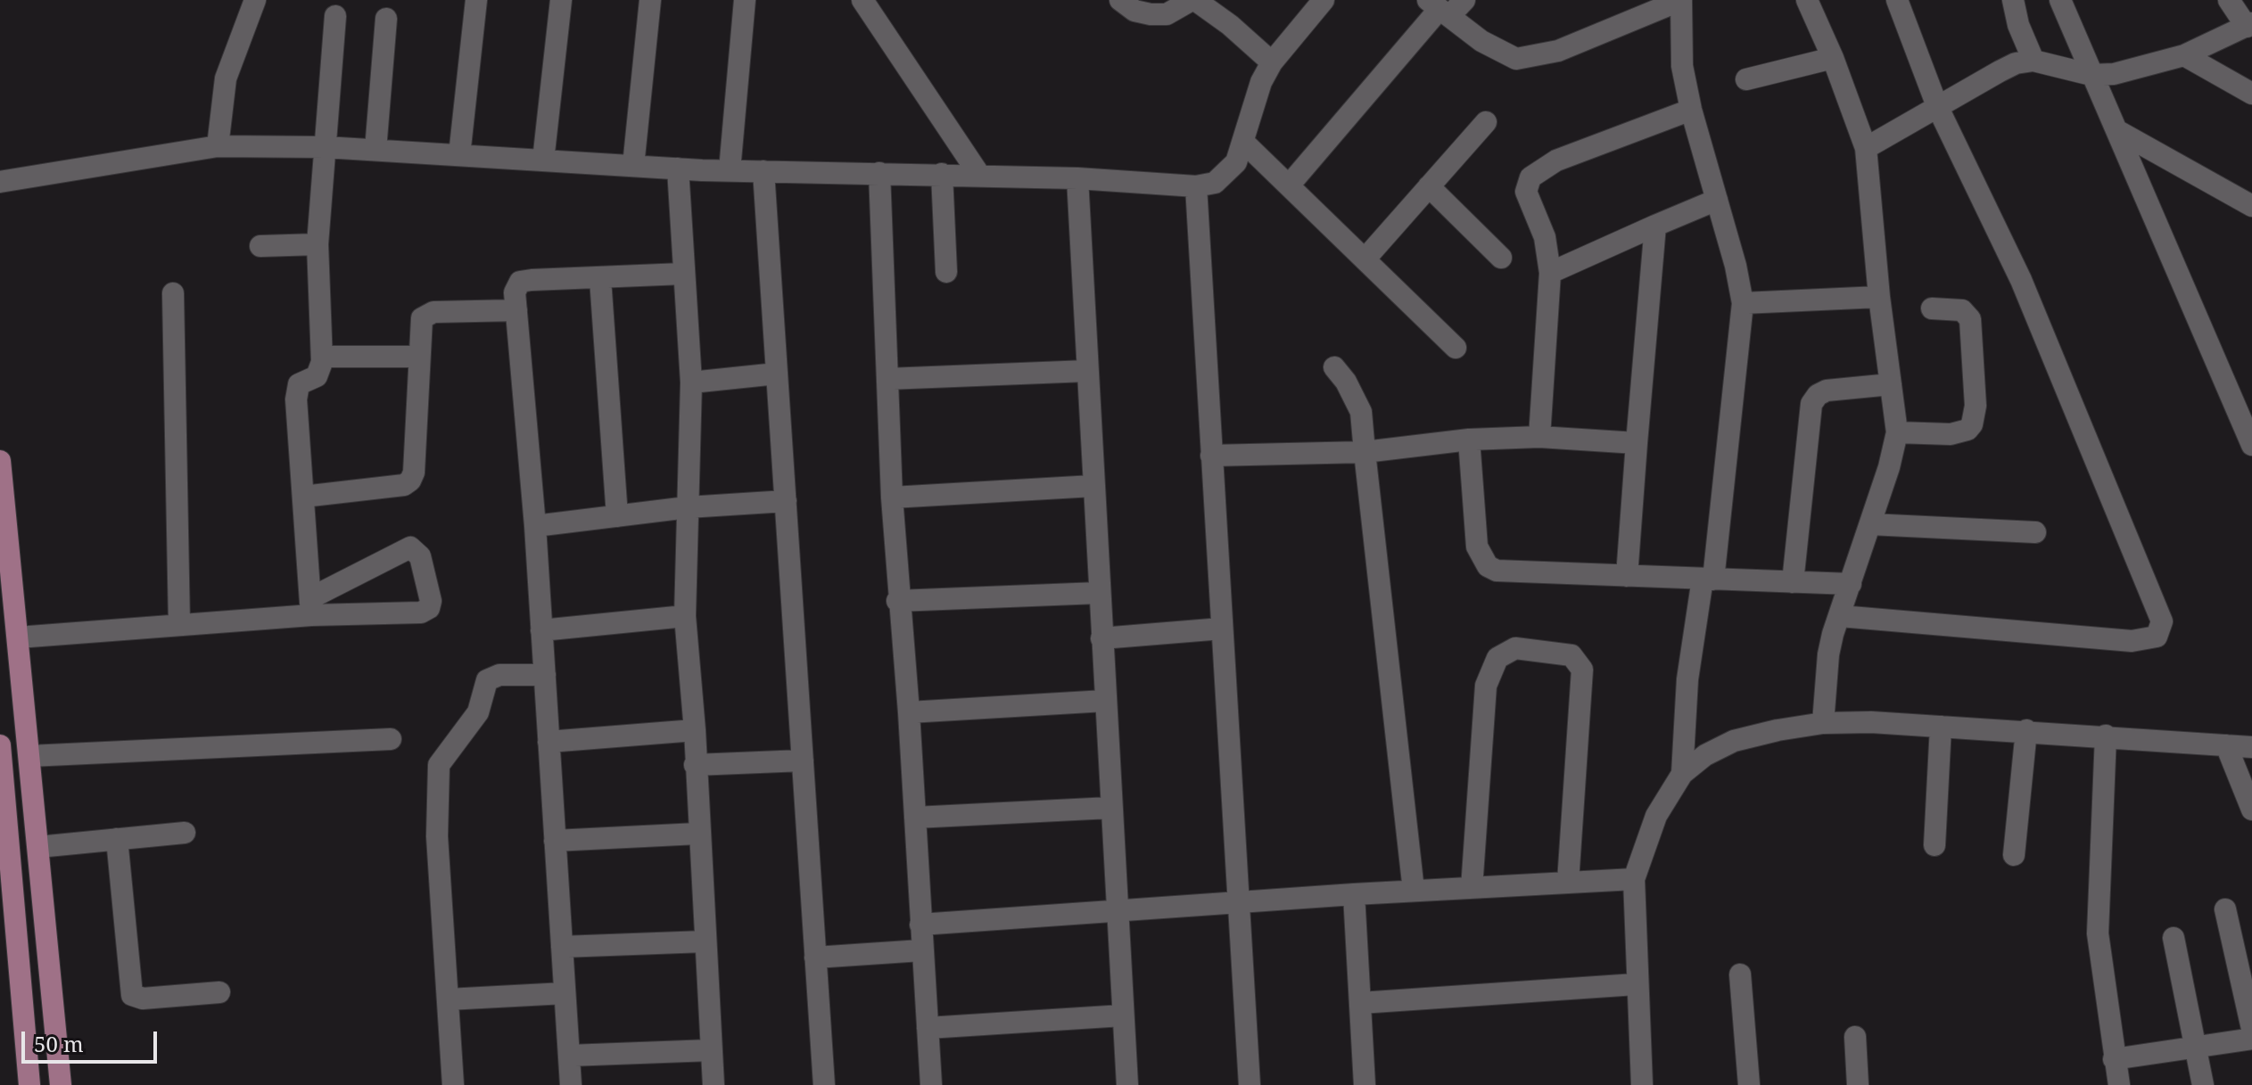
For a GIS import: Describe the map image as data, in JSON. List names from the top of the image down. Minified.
{"scale_bar":"50 m"}
